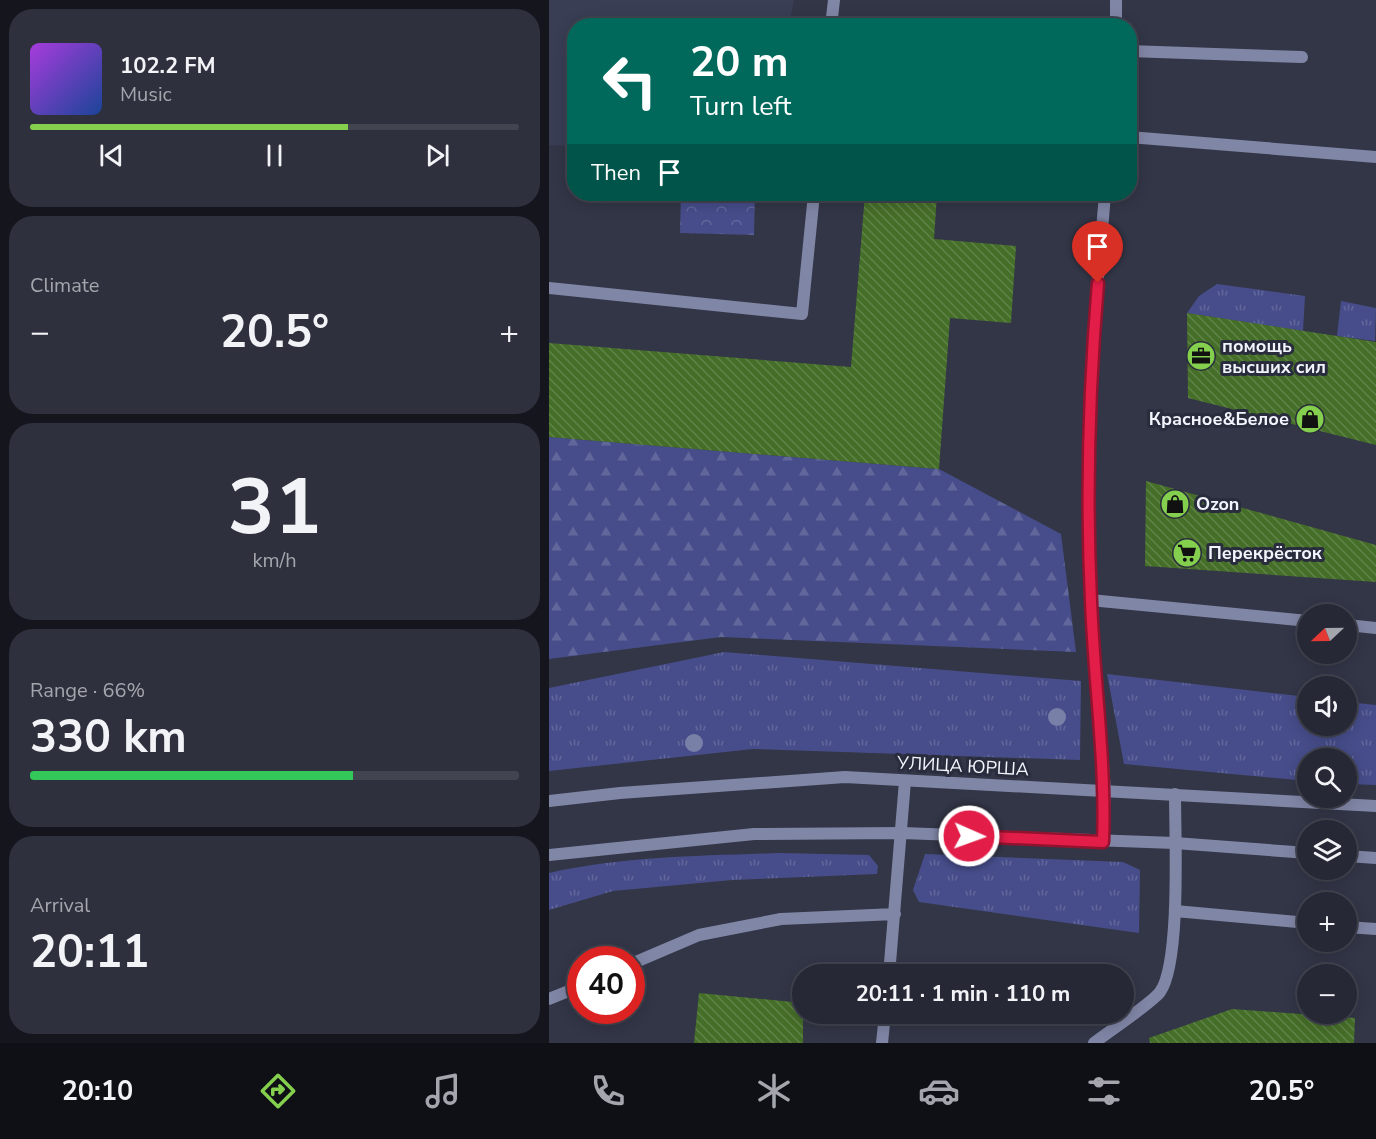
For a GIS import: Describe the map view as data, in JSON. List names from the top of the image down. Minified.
{"streets":{"street":["УЛИЦА ЮРША"]},"places":{"office":["помощь высших сил"],"shop":["Красное&Белое","Ozon"],"supermarket":["Перекрёсток"]},"north":"left","page":{"turn":["20 m","Turn left"],"song":["102.2 FM","Music"],"then":"Then","tile":["Climate",["31","km/h"],["Range · 66%","330 km"],["Arrival","20:11"]],"heat":["−","20.5°","+"],"map_buttons":["+","−"],"limit":"40","trip":"20:11 · 1 min · 110 m","tabs":["20:10","20.5°"]}}
